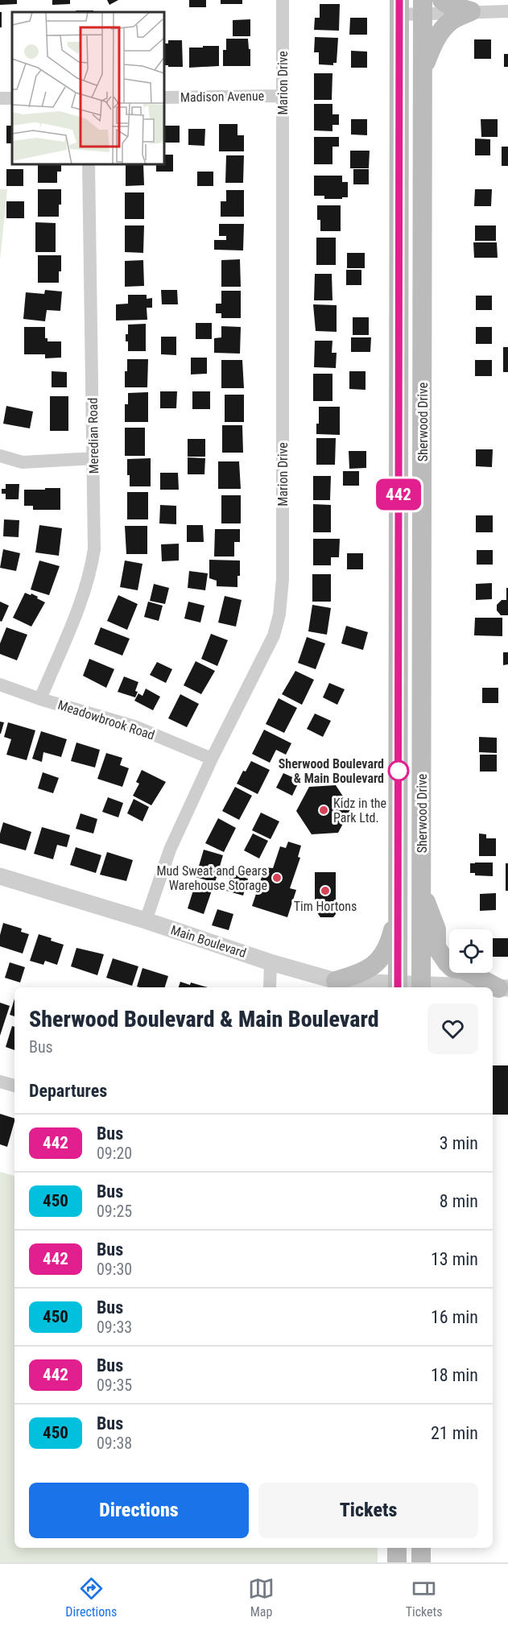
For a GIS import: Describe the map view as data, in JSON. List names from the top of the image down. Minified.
{"streets":{"main road":["Sherwood Drive"],"street":["Marion Drive","Madison Avenue","Meredian Road","Meadowbrook Road","Main Boulevard"]},"crossings":[["Marion Drive","Madison Avenue"],["Marion Drive","Meadowbrook Road"],["Marion Drive","Main Boulevard"],["Sherwood Drive","Main Boulevard"],["Meredian Road","Meadowbrook Road"]],"places":["Sherwood Boulevard & Main Boulevard","Kidz in the Park Ltd.","Mud Sweat and Gears Warehouse Storage","Tim Hortons"],"lines":["bus line 442"],"page":{"on_map":"442","heading":[["Sherwood Boulevard & Main Boulevard","Bus"],"Departures"],"list":[{"mark":"442","name":"Bus","note":"09:20","value":"3 min"},{"mark":"450","name":"Bus","note":"09:25","value":"8 min"},{"mark":"442","name":"Bus","note":"09:30","value":"13 min"},{"mark":"450","name":"Bus","note":"09:33","value":"16 min"},{"mark":"442","name":"Bus","note":"09:35","value":"18 min"},{"mark":"450","name":"Bus","note":"09:38","value":"21 min"}],"buttons":["Directions","Tickets"],"tabs":["Directions","Map","Tickets"]}}
